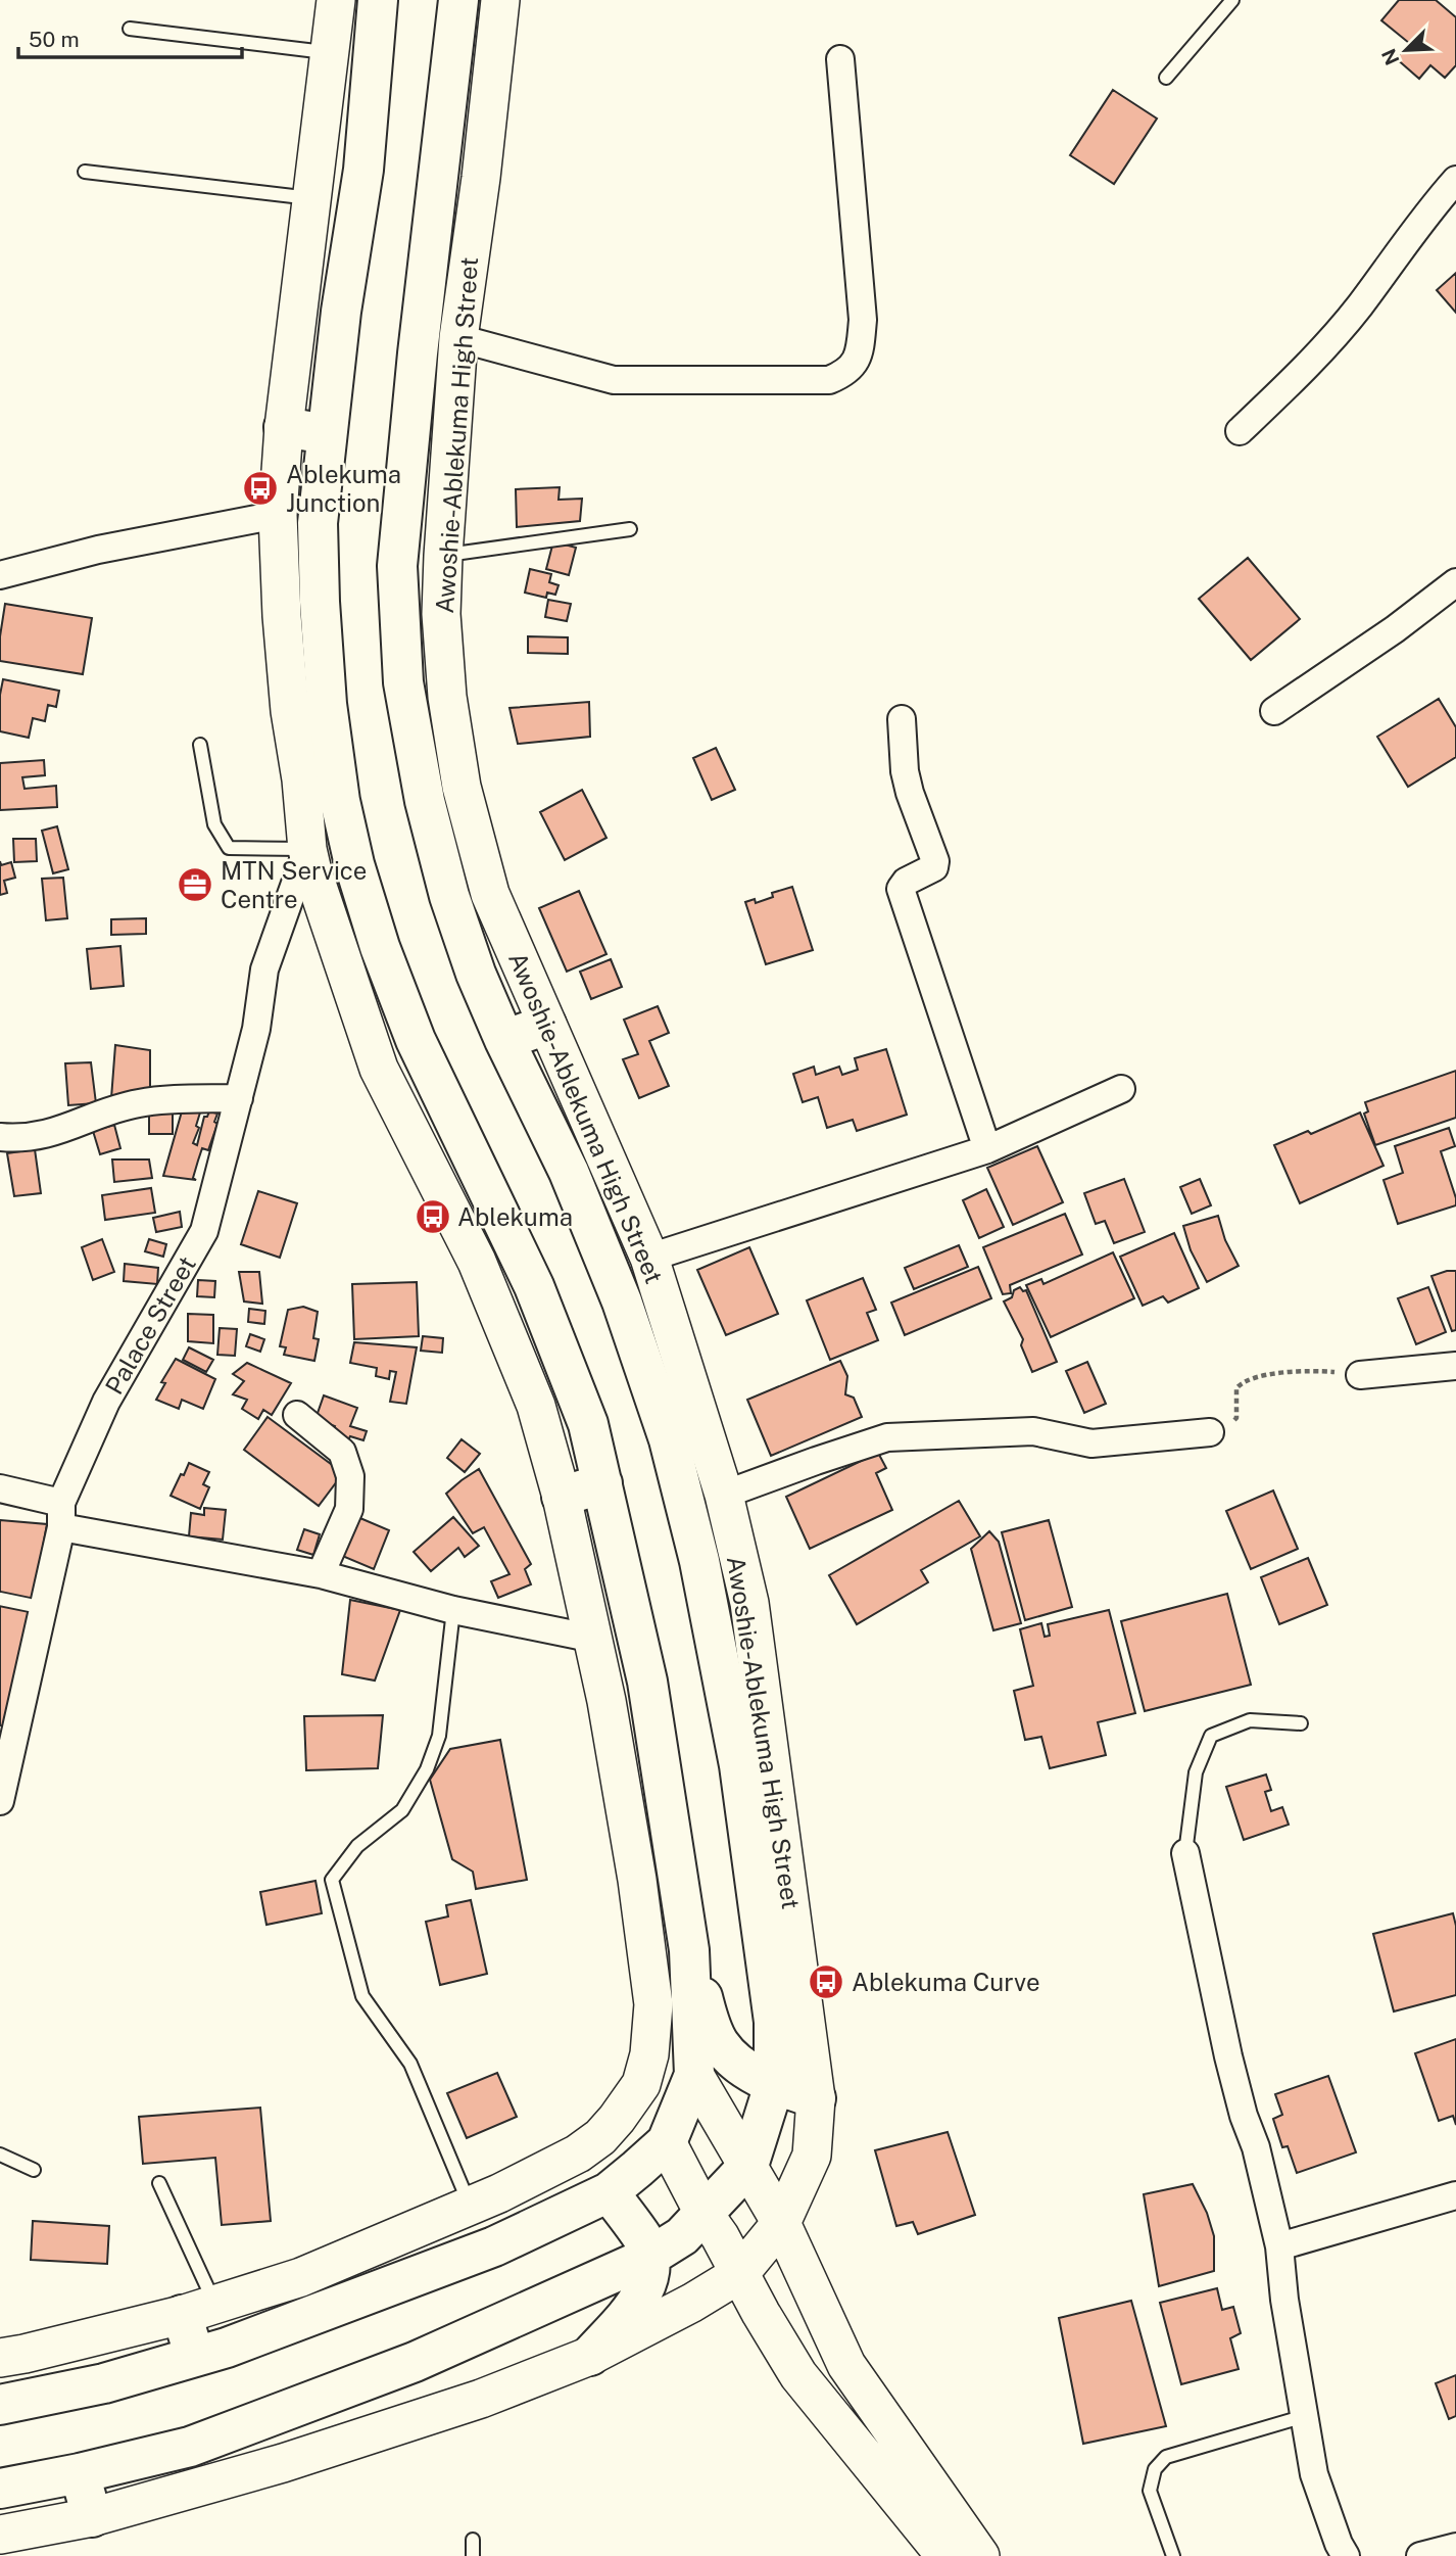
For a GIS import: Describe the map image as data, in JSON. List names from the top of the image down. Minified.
{"streets":{"main road":["Awoshie-Ablekuma High Street"],"street":["Palace Street"]},"places":{"bus stop":["Ablekuma Junction","Ablekuma","Ablekuma Curve"],"office":["MTN Service Centre"]},"scale_bar":"50 m","north":"bottom left"}
